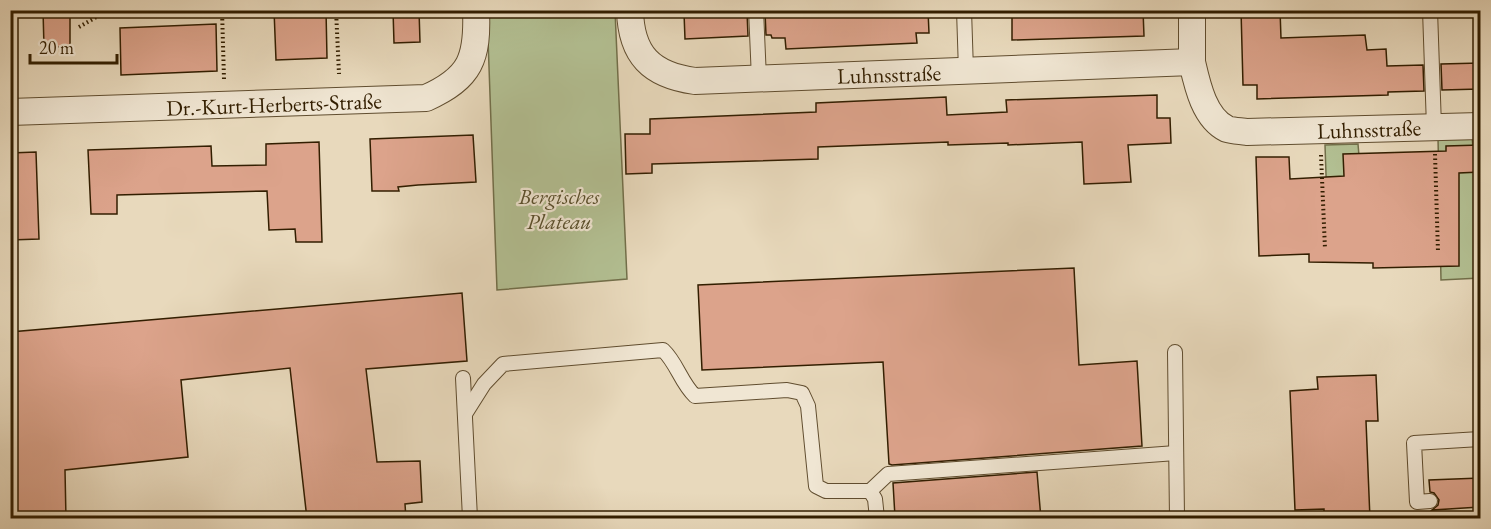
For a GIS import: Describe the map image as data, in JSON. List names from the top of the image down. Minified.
{"streets":{"street":["Luhnsstraße","Dr.-Kurt-Herberts-Straße"]},"parks":["Bergisches Plateau"],"scale_bar":"20 m"}
